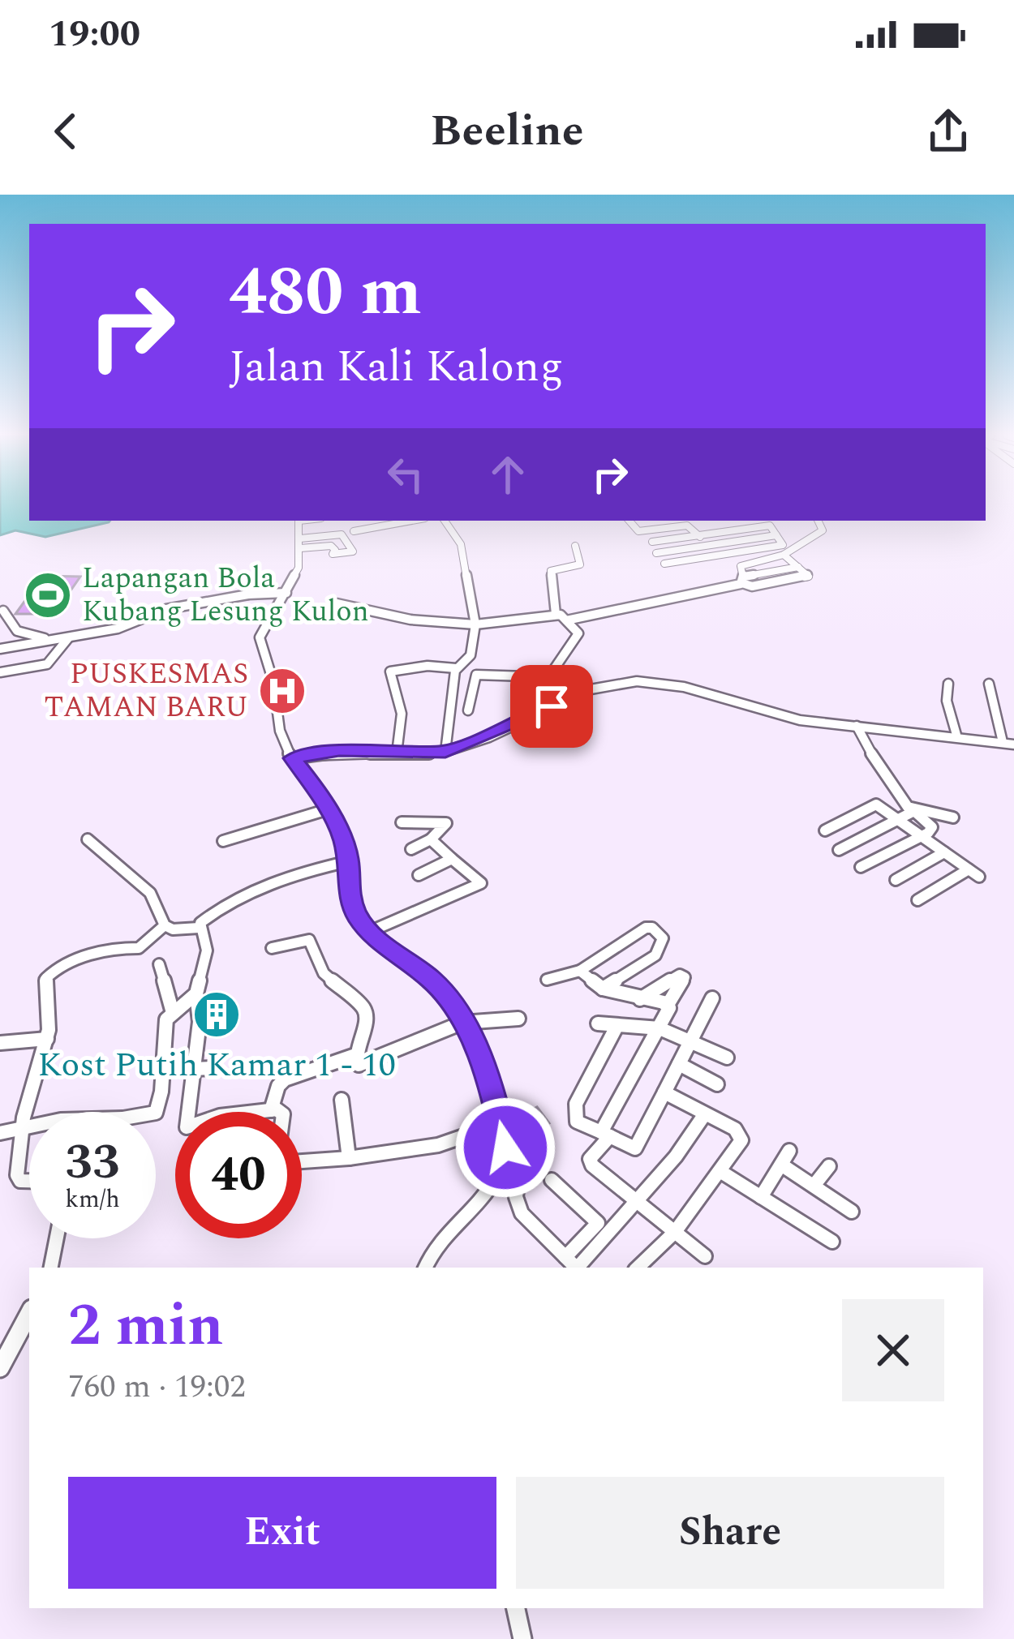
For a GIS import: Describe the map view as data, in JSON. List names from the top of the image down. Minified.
{"places":{"sports":["Lapangan Bola Kubang Lesung Kulon"],"hospital":["PUSKESMAS TAMAN BARU"],"building":["Kost Putih Kamar 1 - 10"]},"page":{"status":"19:00","header":"Beeline","turn":["480 m","Jalan Kali Kalong"],"speed":"33 km/h","limit":"40","heading":["2 min","760 m · 19:02"],"buttons":["Exit","Share"]}}
